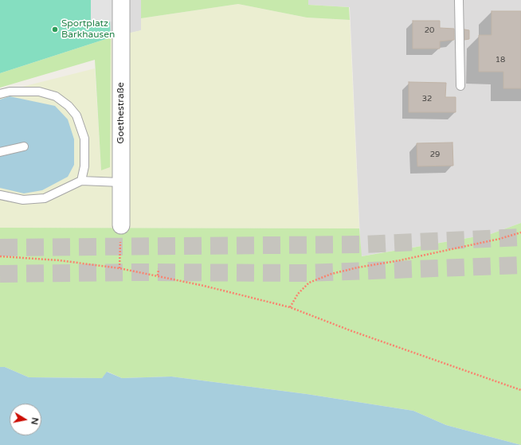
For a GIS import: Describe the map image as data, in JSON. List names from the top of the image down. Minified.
{"streets":{"street":["Goethestraße"]},"places":["Sportplatz Barkhausen"],"house_numbers":["20","18","32","29"],"north":"right"}
